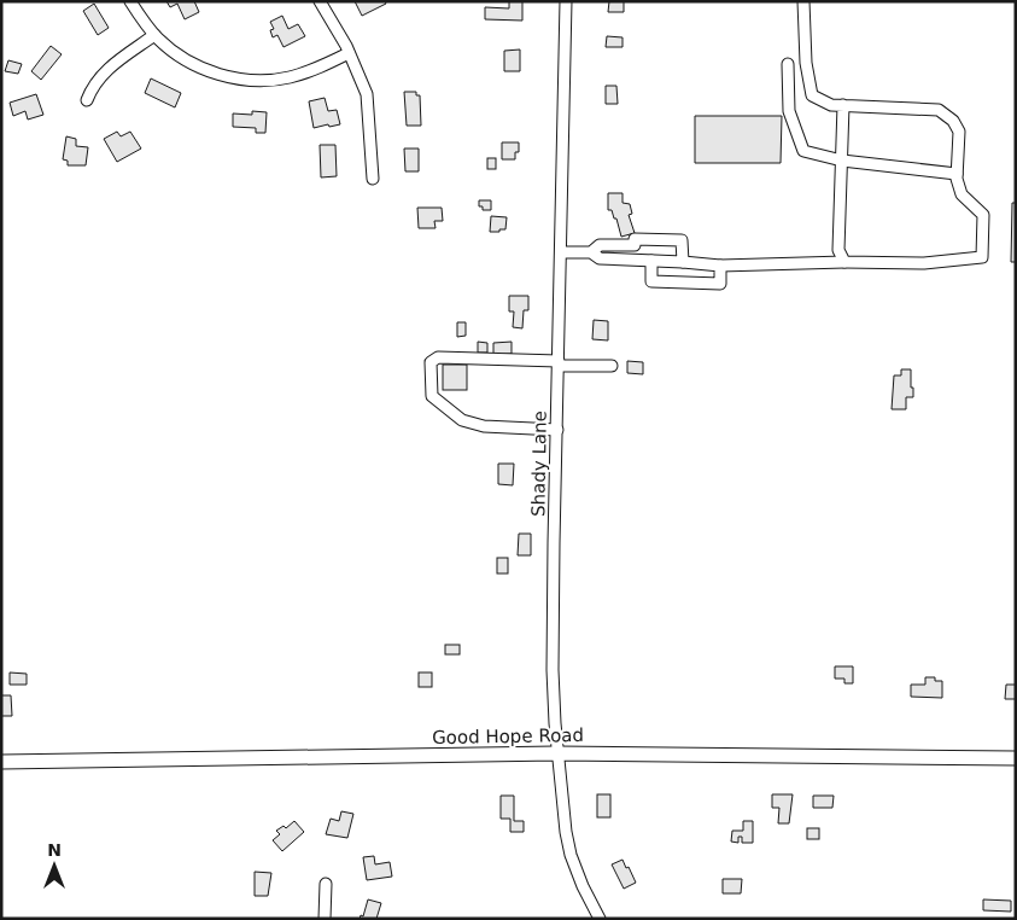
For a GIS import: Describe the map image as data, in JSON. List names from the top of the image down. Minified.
{"streets":{"main road":["Good Hope Road"],"street":["Shady Lane"]},"crossings":[["Shady Lane","Good Hope Road"]],"north":"top"}
